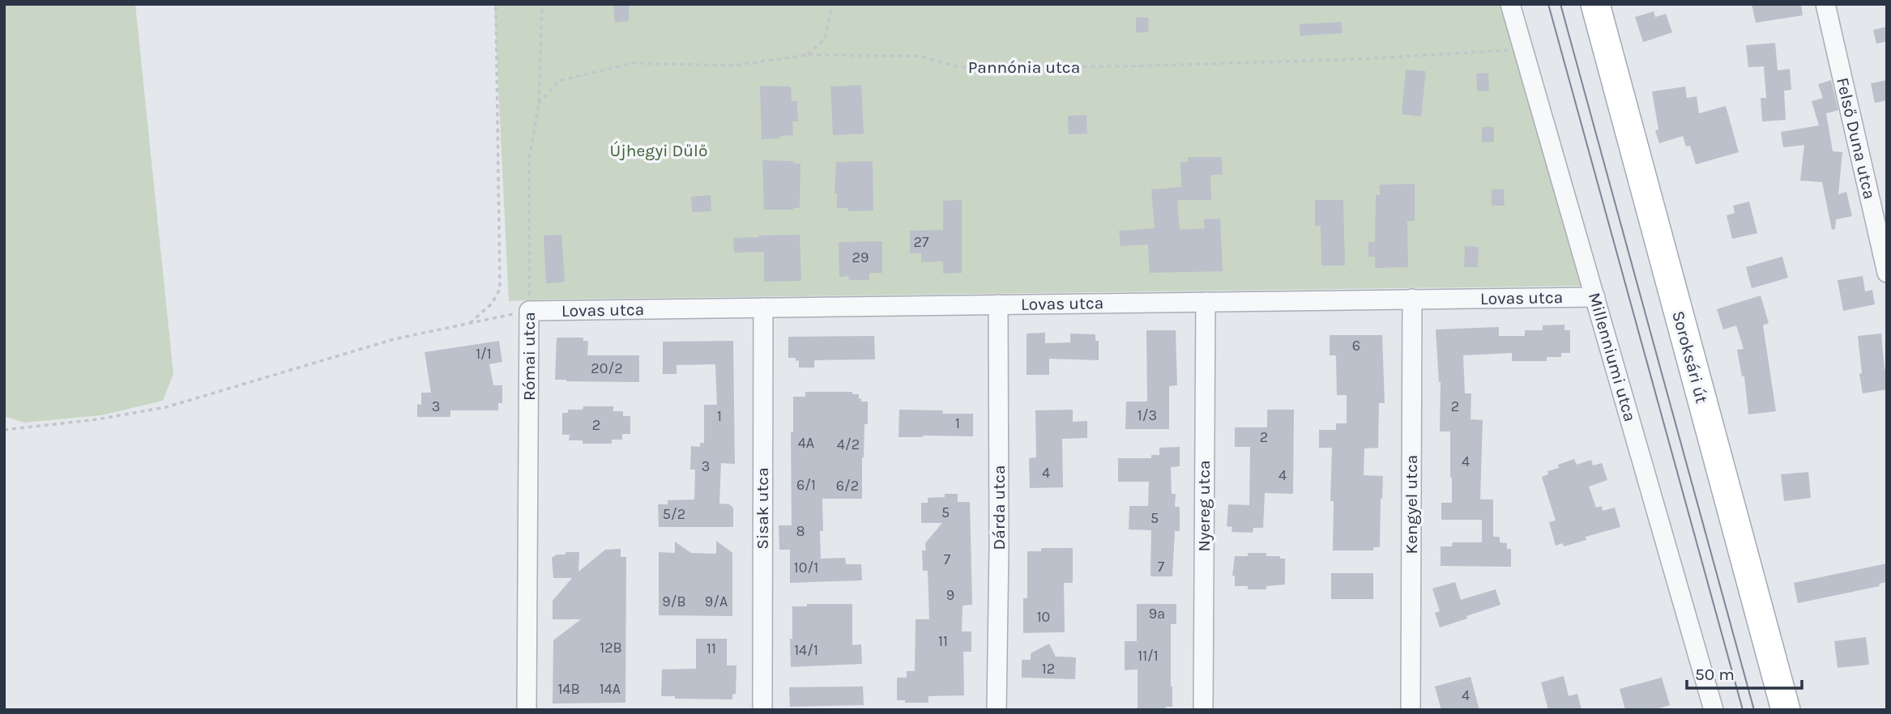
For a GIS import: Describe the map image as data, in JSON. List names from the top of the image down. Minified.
{"streets":{"main road":["Soroksári út"],"street":["Felső Duna utca","Lovas utca","Római utca","Millenniumi utca","Kengyel utca","Nyereg utca","Dárda utca","Sisak utca"],"path":["Pannónia utca"]},"crossings":[["Pannónia utca","Római utca"],["Pannónia utca","Millenniumi utca"],["Lovas utca","Római utca"],["Lovas utca","Millenniumi utca"],["Lovas utca","Kengyel utca"],["Lovas utca","Nyereg utca"],["Lovas utca","Dárda utca"],["Lovas utca","Sisak utca"]],"parks":["Újhegyi Dűlő"],"house_numbers":["27","29","6","1/1","20/2","3","2","1/3","1","1","2","2","4A","4/2","4","3","4","4","6/1","6/2","5","5/2","5","8","7","7","10/1","9","9/B","9/A","9a","10","11","12B","11","14/1","11/1","12","14B","14A","4"],"scale_bar":"50 m"}
